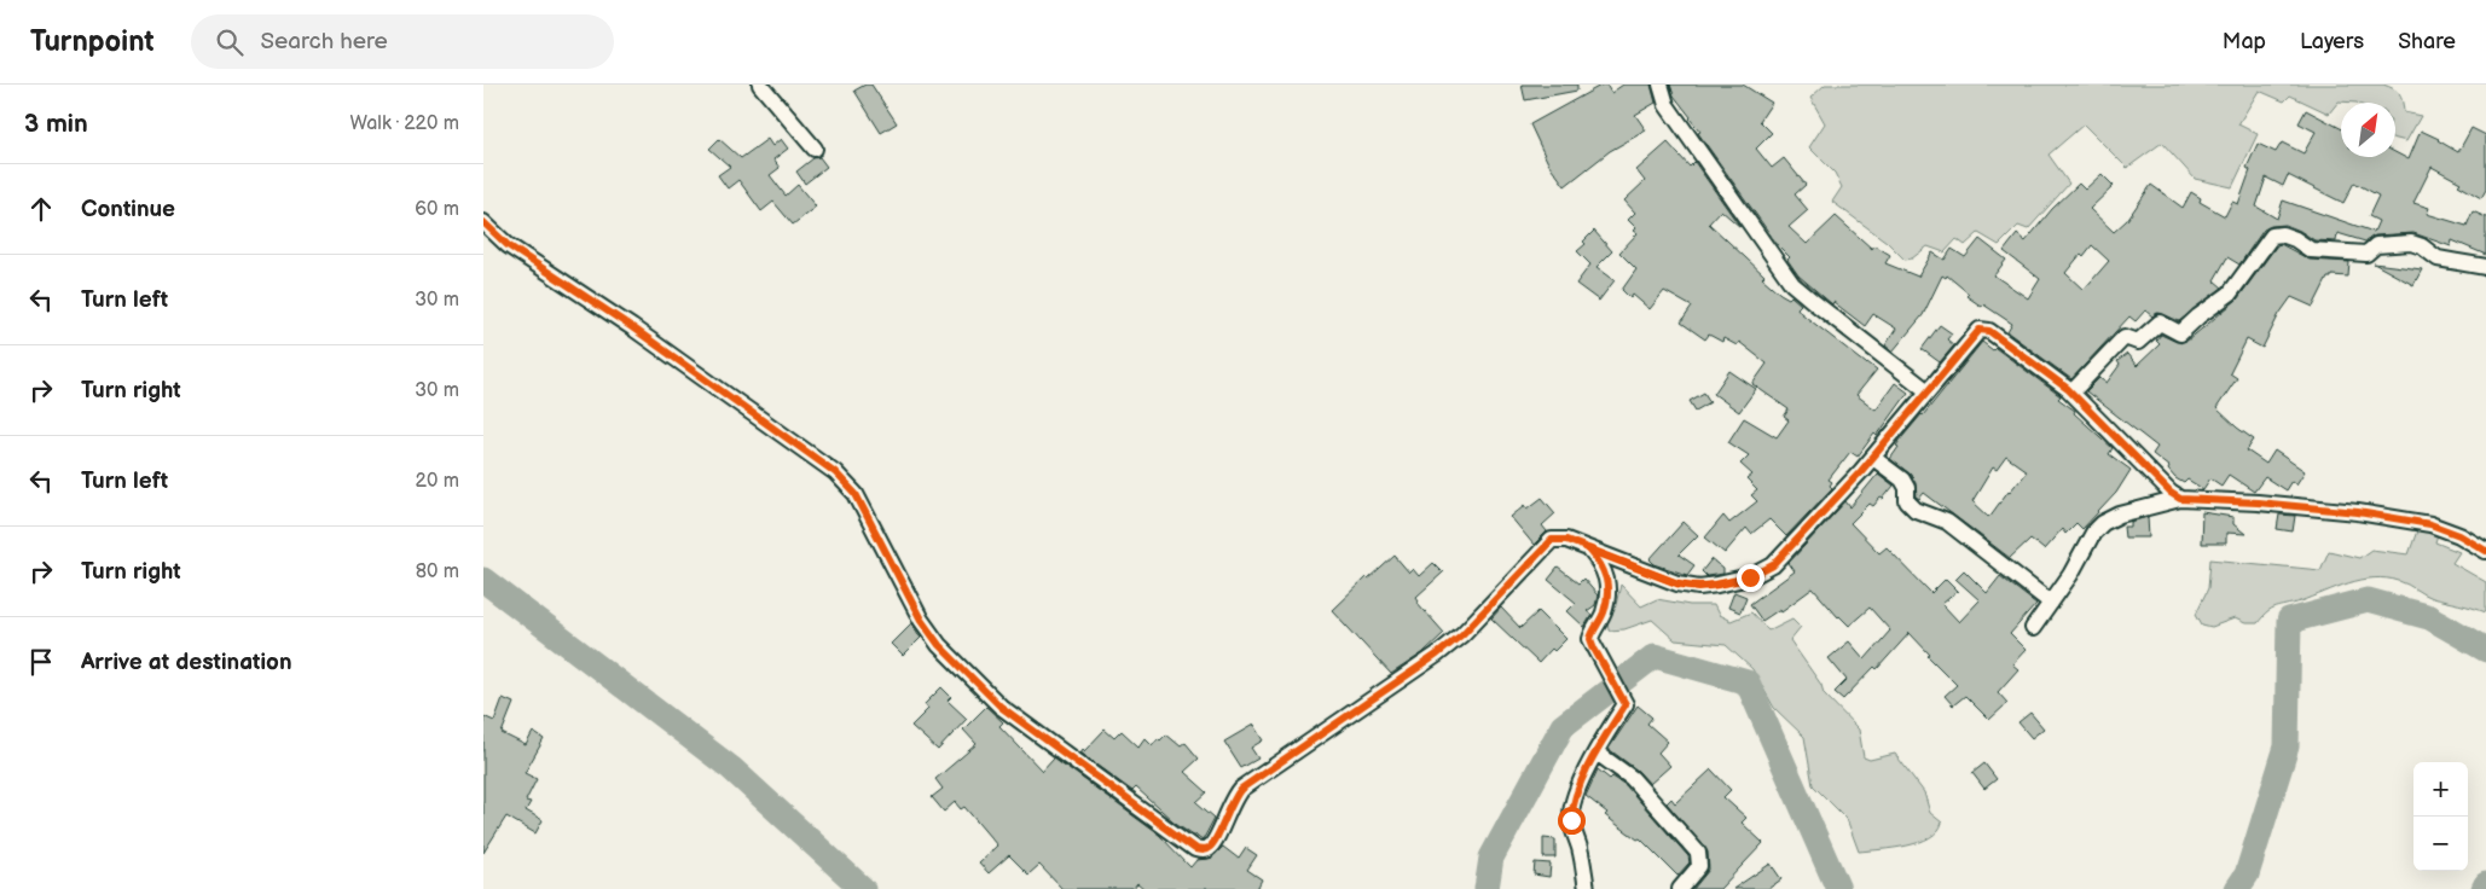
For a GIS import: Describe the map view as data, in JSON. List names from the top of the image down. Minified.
{"north":"top right","page":{"header":"Turnpoint","search":"Search here","nav":["Map","Layers","Share"],"heading":["3 min","Walk · 220 m"],"list":[["Continue","60 m"],["Turn left","30 m"],["Turn right","30 m"],["Turn left","20 m"],["Turn right","80 m"],"Arrive at destination"],"map_buttons":["+","−"]}}
